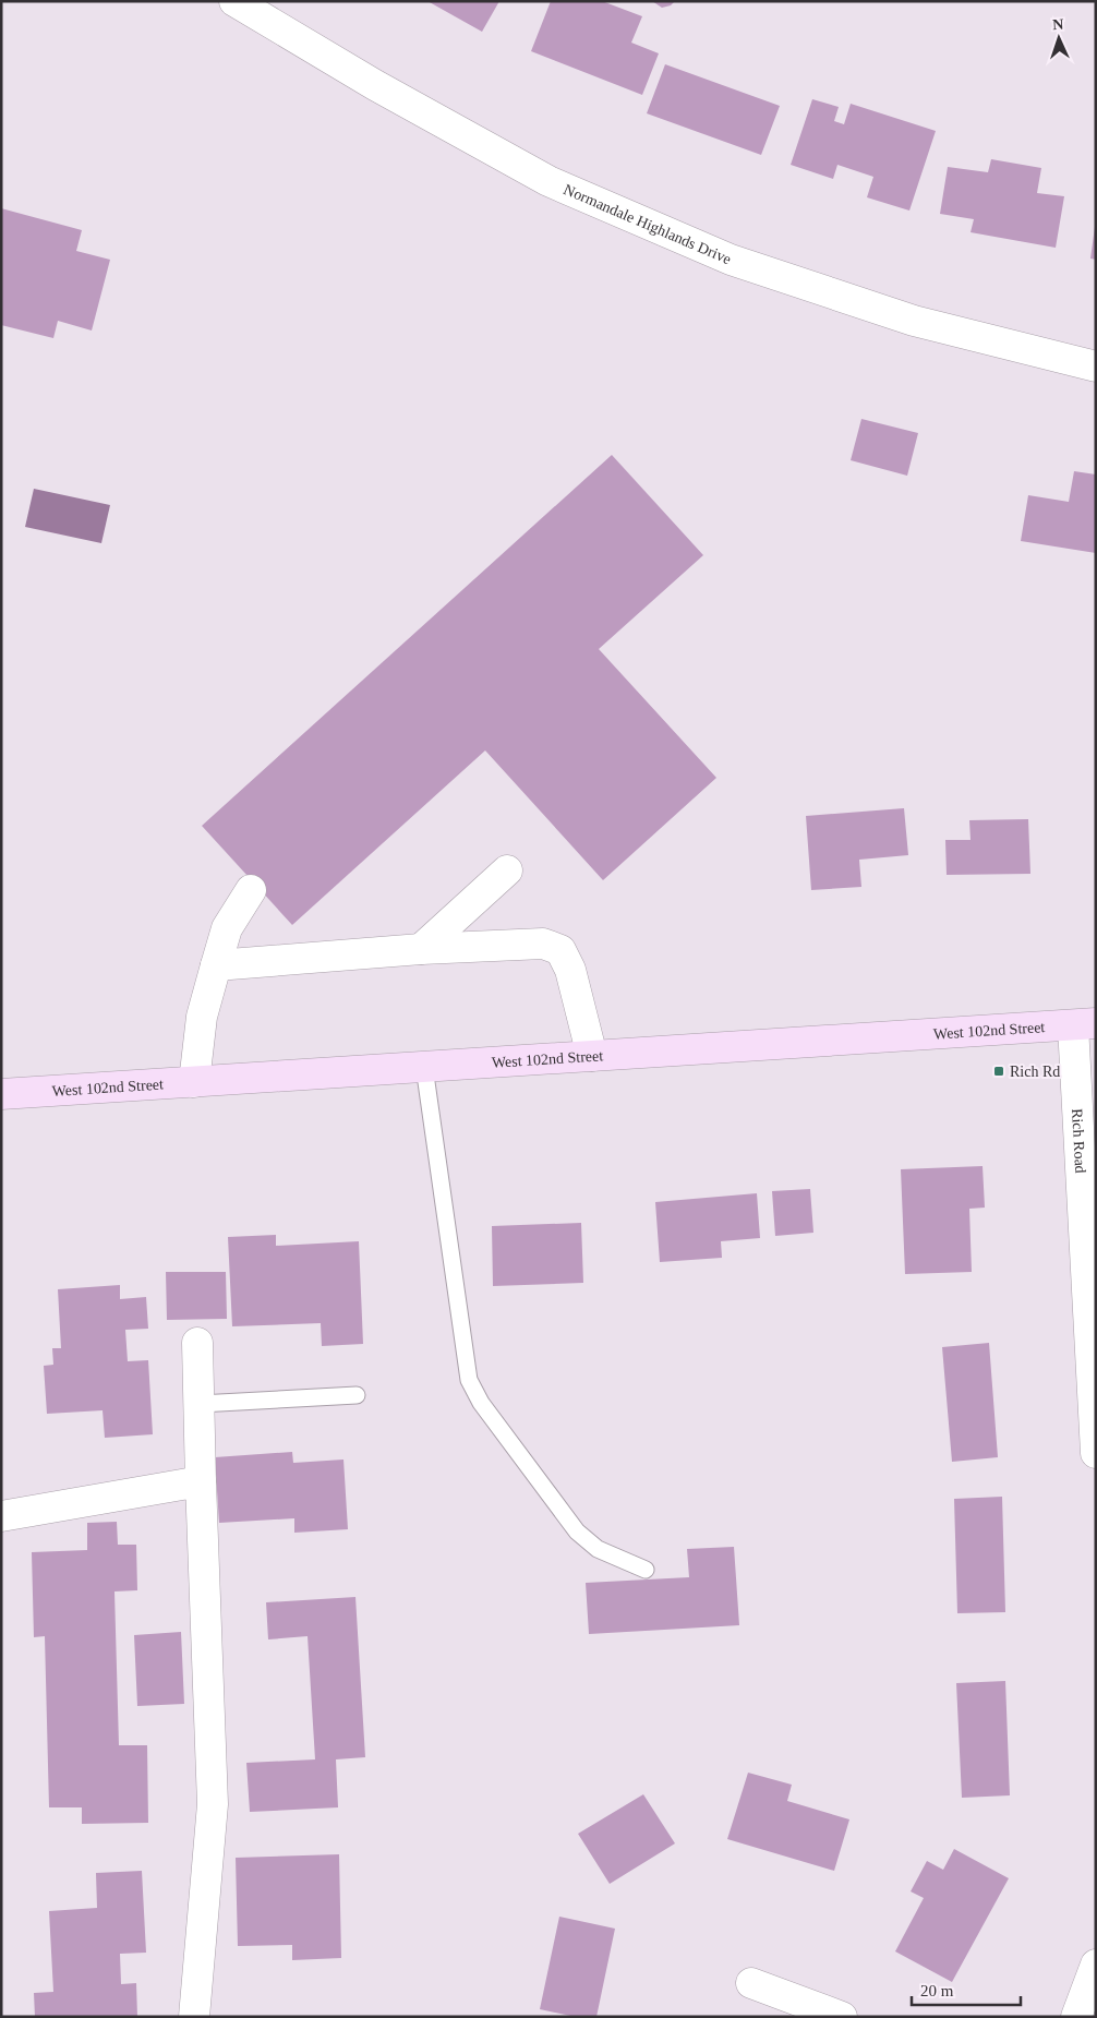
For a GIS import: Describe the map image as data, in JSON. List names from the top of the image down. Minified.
{"streets":{"street":["Normandale Highlands Drive","West 102nd Street","Rich Road"]},"crossings":[["West 102nd Street","Rich Road"]],"places":{"transit":["Rich Rd"]},"scale_bar":"20 m","north":"top"}
